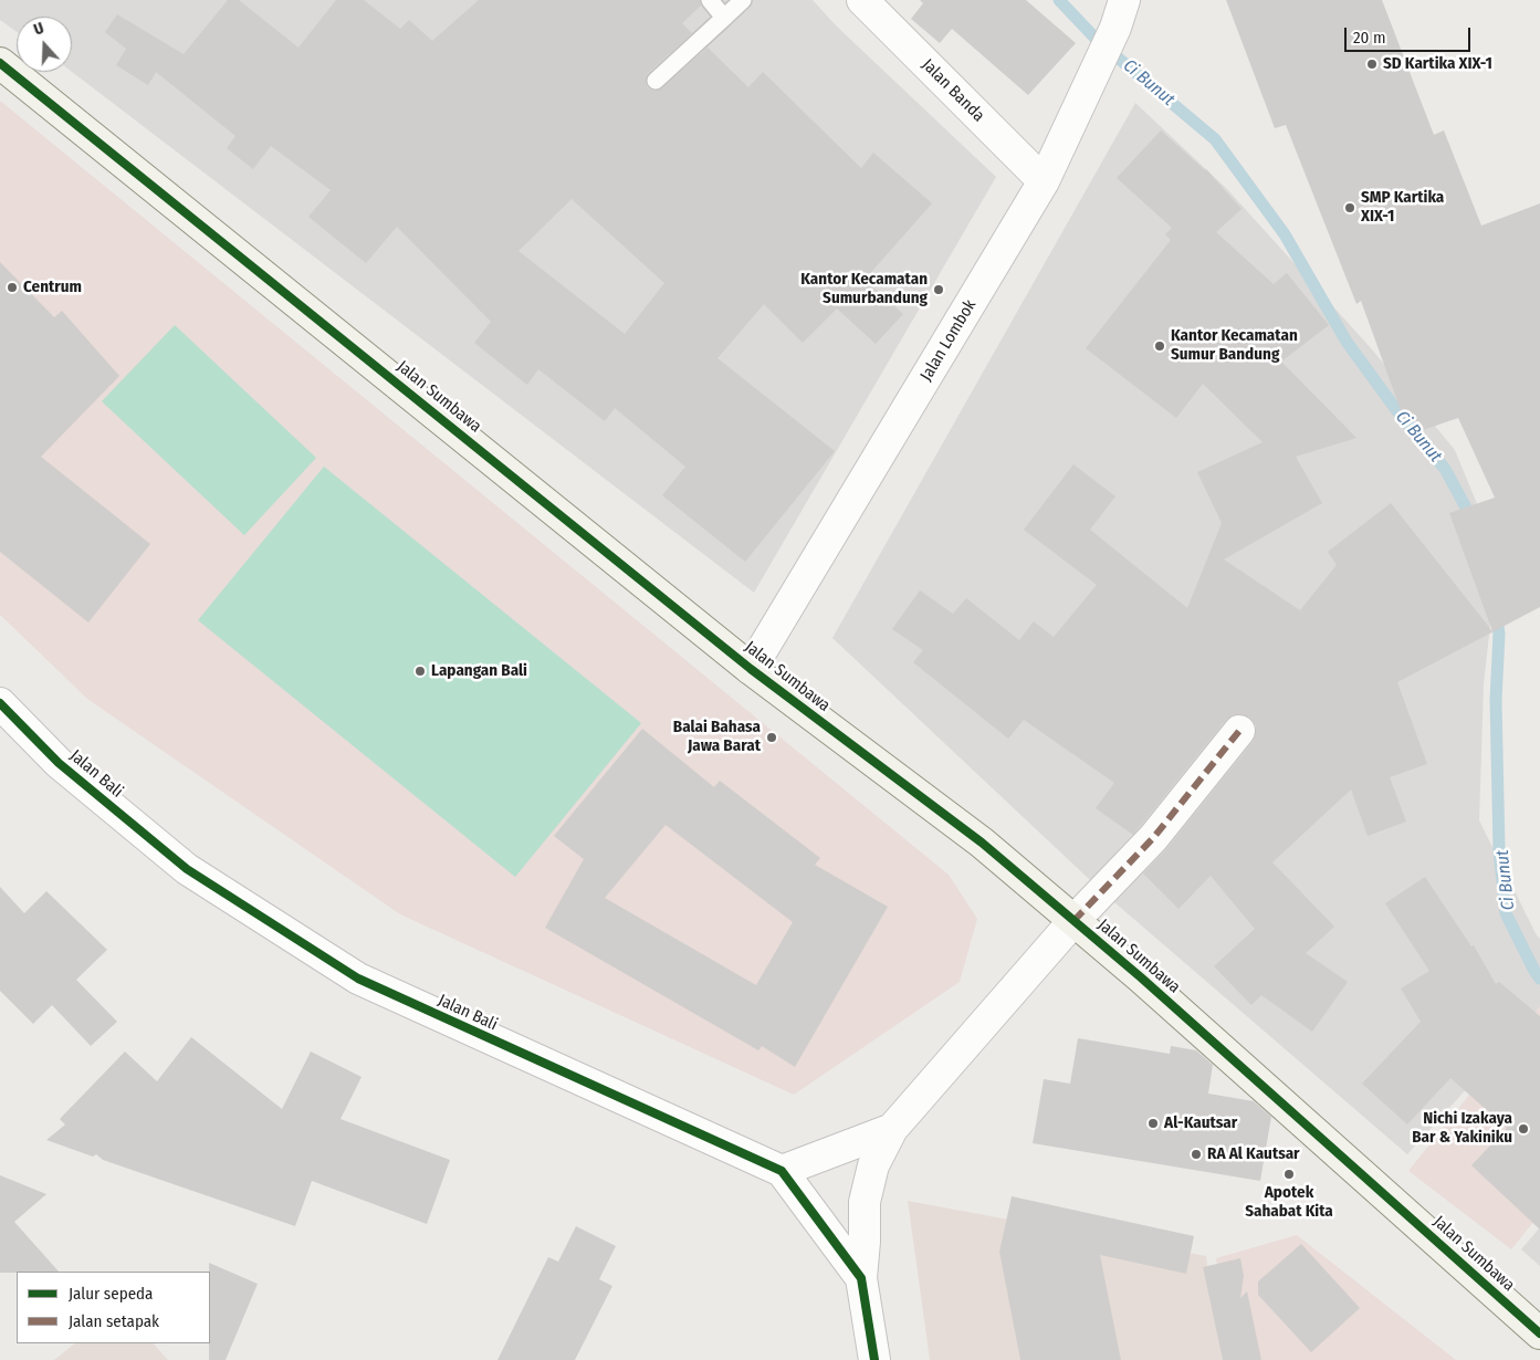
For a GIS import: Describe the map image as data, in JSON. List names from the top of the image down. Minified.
{"streets":{"street":["Jalan Banda","Jalan Lombok","Jalan Sumbawa","Jalan Bali"]},"crossings":[["Jalan Banda","Jalan Lombok"],["Jalan Lombok","Jalan Sumbawa"]],"water":["Ci Bunut"],"places":["SD Kartika XIX-1","SMP Kartika XIX-1","Centrum","Kantor Kecamatan Sumurbandung","Kantor Kecamatan Sumur Bandung","Lapangan Bali","Balai Bahasa Jawa Barat","Al-Kautsar","Nichi Izakaya Bar & Yakiniku","RA Al Kautsar","Apotek Sahabat Kita"],"legend":["Jalur sepeda","Jalan setapak"],"scale_bar":"20 m","north":"top"}
